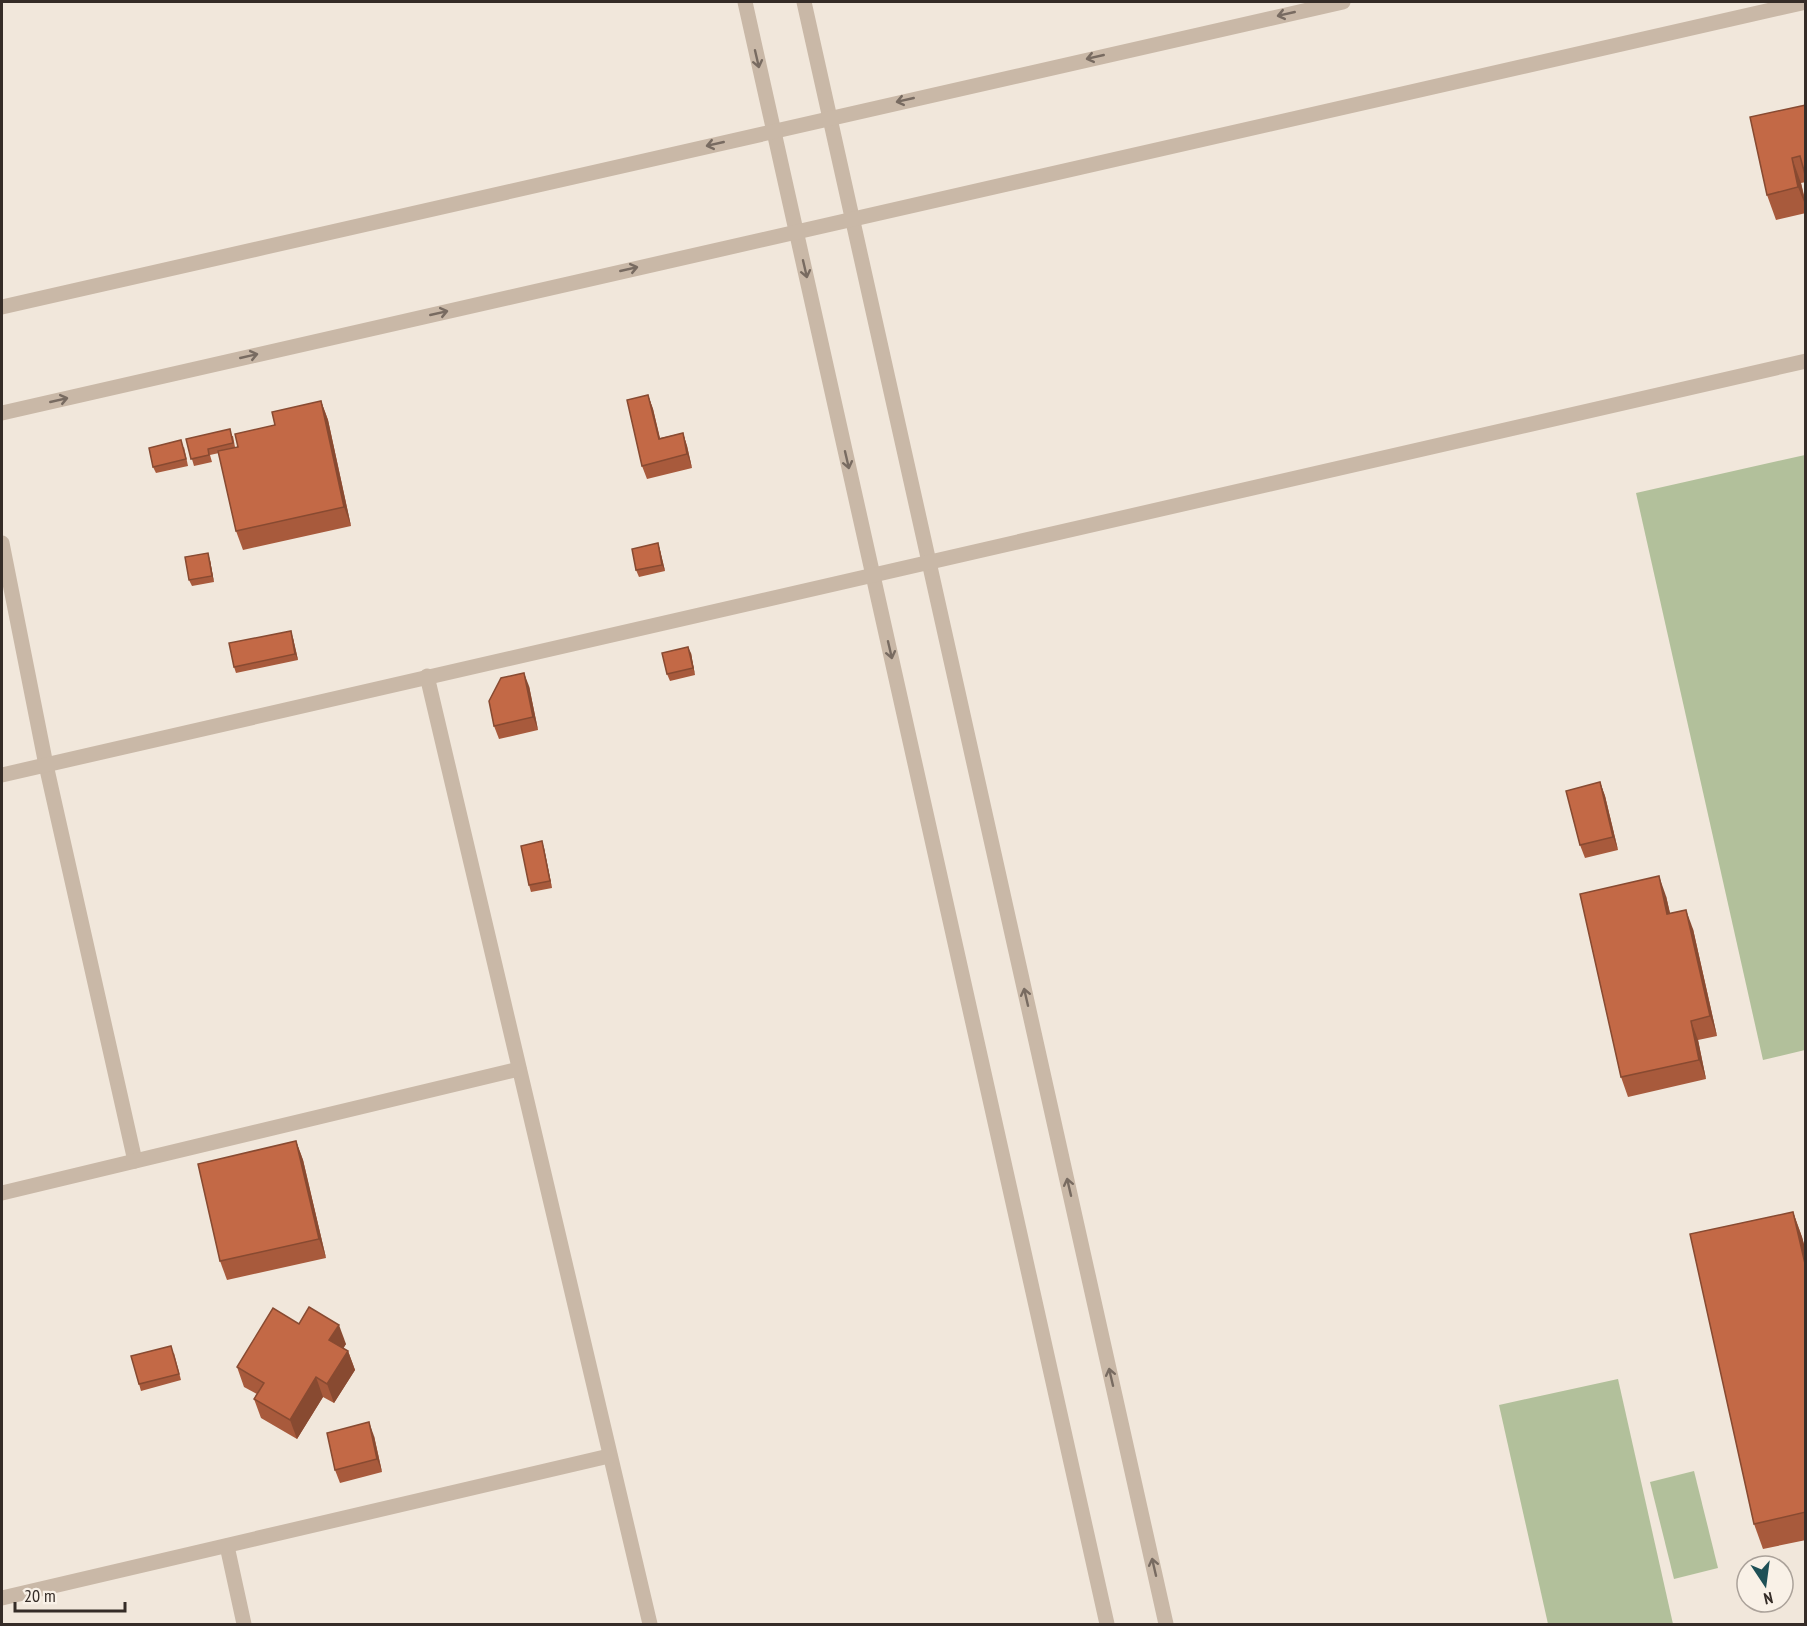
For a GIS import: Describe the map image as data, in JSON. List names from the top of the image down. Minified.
{"scale_bar":"20 m","north":"bottom"}
